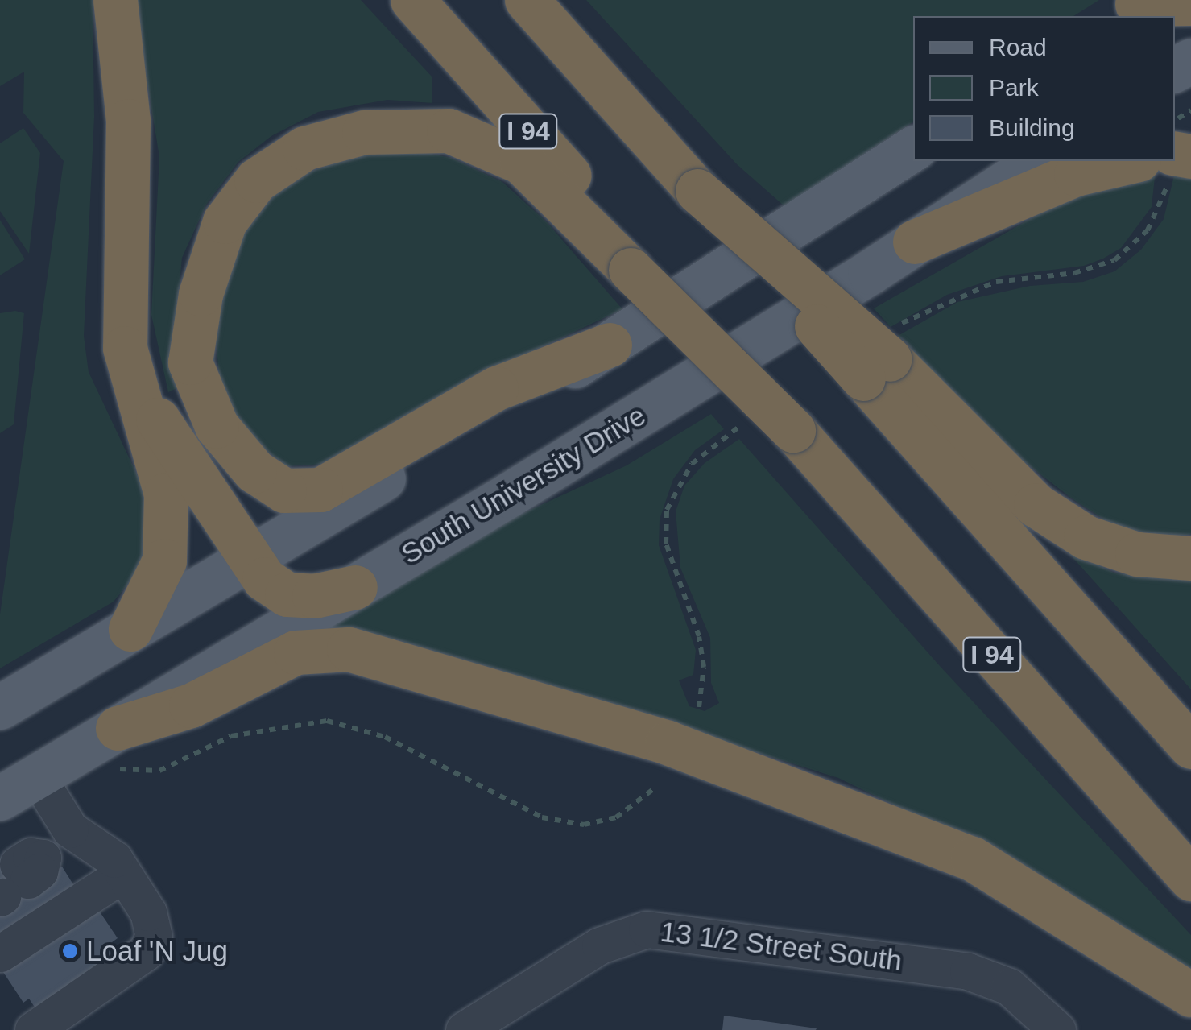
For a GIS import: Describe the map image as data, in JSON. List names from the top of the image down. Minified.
{"streets":{"highway":["I 94"],"main road":["South University Drive"],"street":["13 1/2 Street South"]},"places":["Loaf 'N Jug"],"legend":["Road","Park","Building"]}
